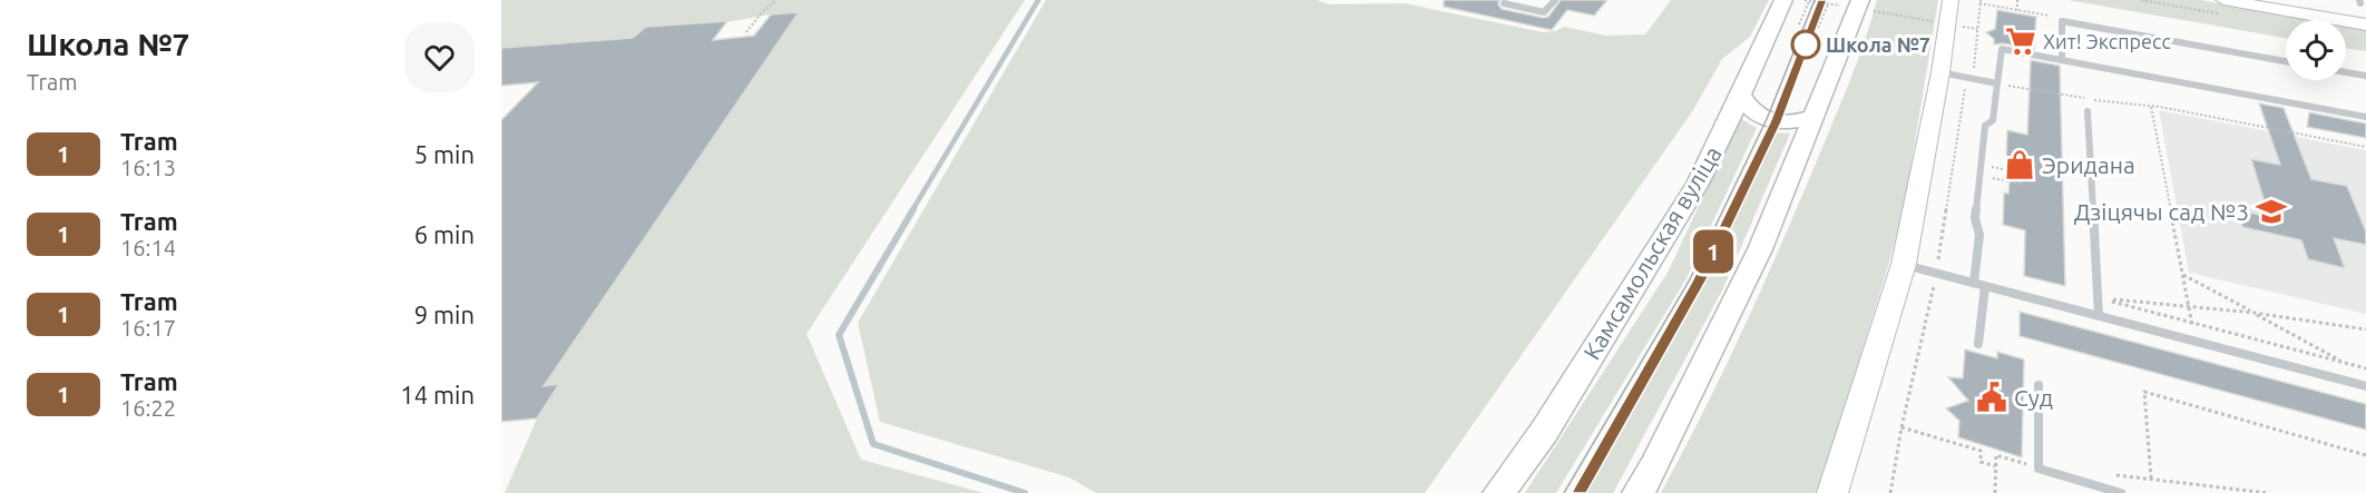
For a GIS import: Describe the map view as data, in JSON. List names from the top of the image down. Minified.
{"streets":{"main road":["Камсамольская вуліца"]},"places":{"supermarket":["Хит! Экспресс"],"other":["Школа №7"],"shop":["Эридана"],"school or university":["Дзіцячы сад №3"],"public building":["Суд"]},"lines":["tram line 1"],"page":{"heading":["Школа №7","Tram"],"on_map":"1","list":[{"mark":"1","name":"Tram","note":"16:13","value":"5 min"},{"mark":"1","name":"Tram","note":"16:14","value":"6 min"},{"mark":"1","name":"Tram","note":"16:17","value":"9 min"},{"mark":"1","name":"Tram","note":"16:22","value":"14 min"}]}}
